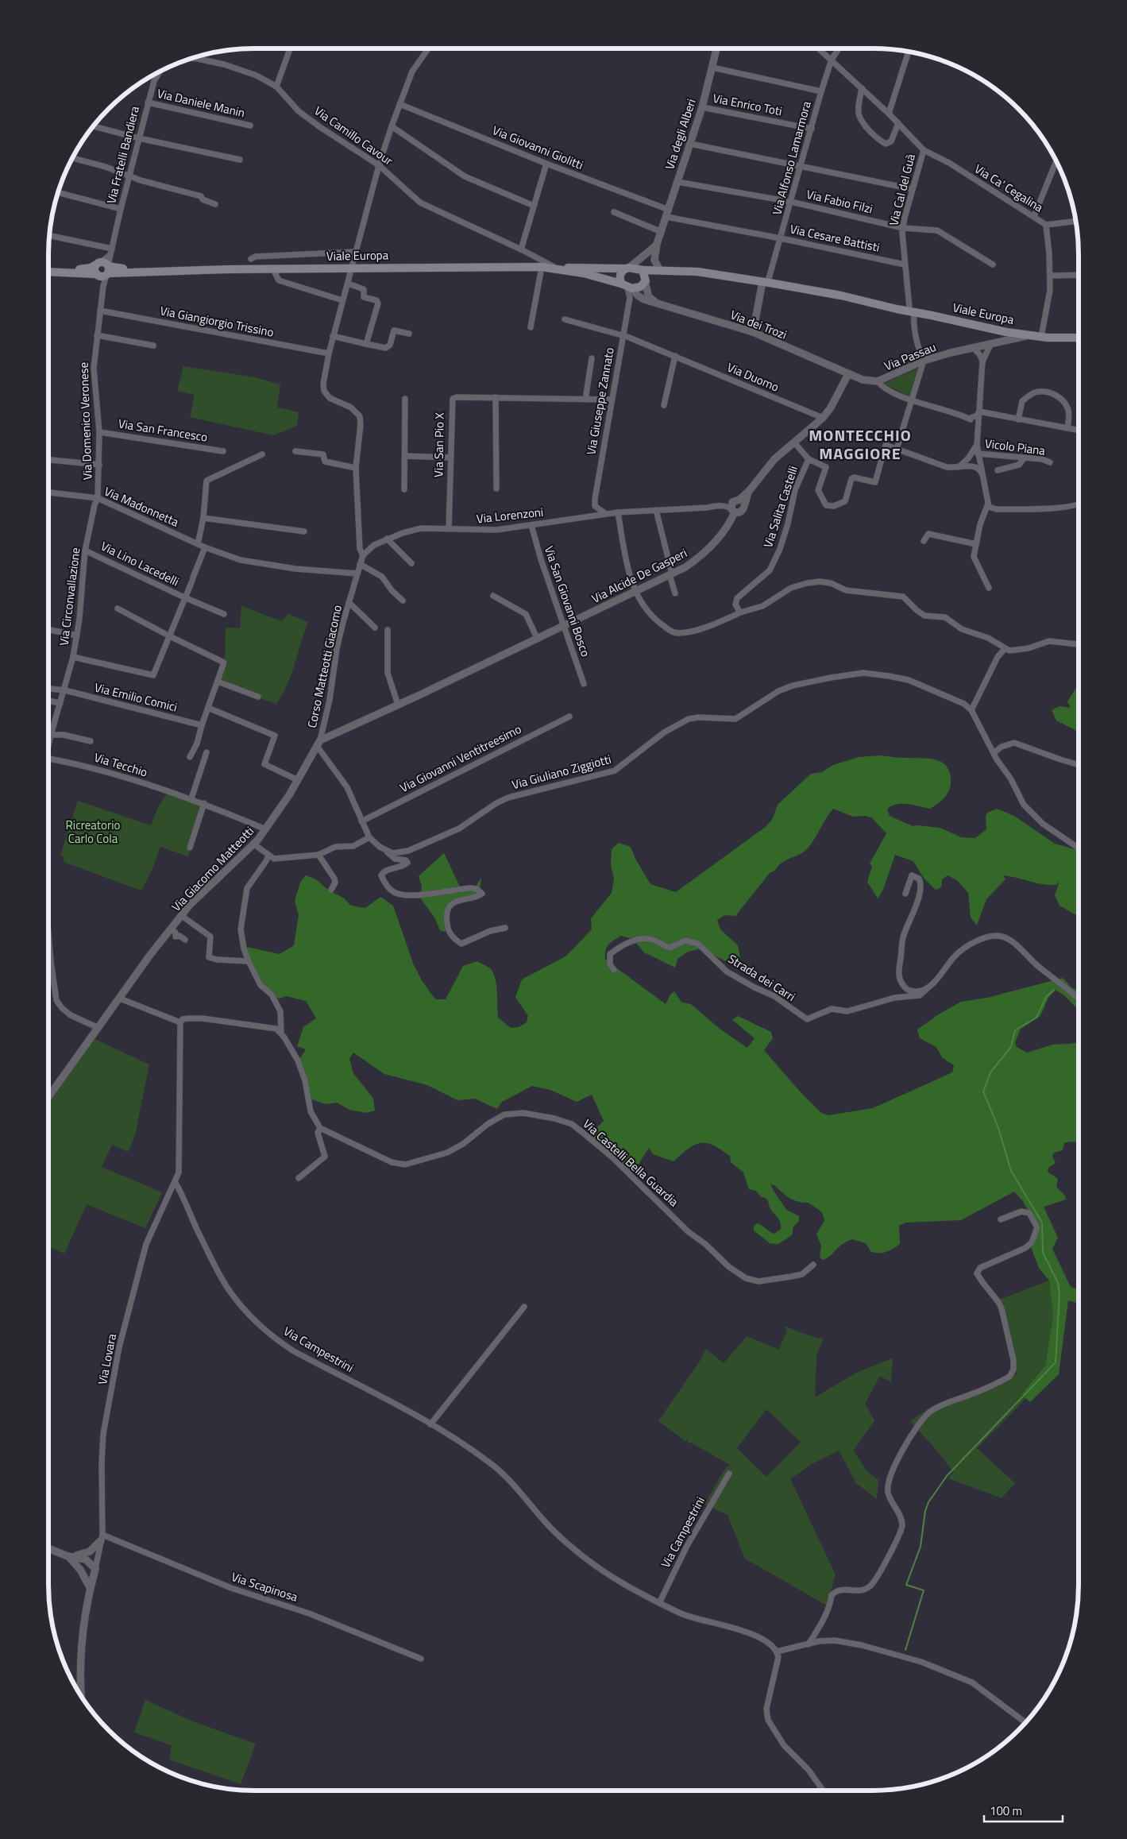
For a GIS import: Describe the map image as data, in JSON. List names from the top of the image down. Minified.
{"streets":{"main road":["Viale Europa"],"street":["Via Daniele Manin","Via Enrico Toti","Via degli Alberi","Via Camillo Cavour","Via Giovanni Giolitti","Via Fratelli Bandiera","Via Alfonso Lamarmora","Via Ca' Cegalina","Via Cal del Guà","Via Fabio Filzi","Via Cesare Battisti","Via Giangiorgio Trissino","Via dei Trozi","Via Passau","Via Duomo","Via Giuseppe Zannato","Via Domenico Veronese","Via San Francesco","Via San Pio X","Vicolo Piana","Via Madonnetta","Via Salita Castelli","Via Lorenzoni","Via Lino Lacedelli","Via Alcide De Gasperi","Via Circonvallazione","Via San Giovanni Bosco","Corso Matteotti Giacomo","Via Emilio Comici","Via Giovanni Ventitreesimo","Via Tecchio","Via Giuliano Ziggiotti","Via Giacomo Matteotti","Strada dei Carri","Via Castelli Bella Guardia","Via Campestrini","Via Lovara","Via Scapinosa"]},"crossings":[["Via Daniele Manin","Via Fratelli Bandiera"],["Via Enrico Toti","Via degli Alberi"],["Via Enrico Toti","Via Alfonso Lamarmora"],["Via degli Alberi","Via Giovanni Giolitti"],["Via degli Alberi","Via Fabio Filzi"],["Via degli Alberi","Via Cesare Battisti"],["Via degli Alberi","Viale Europa"],["Via Camillo Cavour","Viale Europa"],["Via Fratelli Bandiera","Viale Europa"],["Via Fratelli Bandiera","Via Domenico Veronese"],["Via Alfonso Lamarmora","Via Cal del Guà"],["Via Alfonso Lamarmora","Via Fabio Filzi"],["Via Alfonso Lamarmora","Via Cesare Battisti"],["Via Alfonso Lamarmora","Viale Europa"],["Via Ca' Cegalina","Via Cal del Guà"],["Via Ca' Cegalina","Viale Europa"],["Via Cal del Guà","Via Fabio Filzi"],["Via Cal del Guà","Via Cesare Battisti"],["Via Cal del Guà","Viale Europa"],["Via Cal del Guà","Via Passau"],["Viale Europa","Via dei Trozi"],["Viale Europa","Via Passau"],["Viale Europa","Via Giuseppe Zannato"],["Viale Europa","Via Domenico Veronese"],["Via Giangiorgio Trissino","Via Domenico Veronese"],["Via dei Trozi","Via Passau"],["Via dei Trozi","Via Giuseppe Zannato"],["Via Duomo","Via Giuseppe Zannato"],["Via Giuseppe Zannato","Via San Pio X"],["Via Domenico Veronese","Via San Francesco"],["Via Domenico Veronese","Via Madonnetta"],["Via Domenico Veronese","Via Circonvallazione"],["Via San Pio X","Via Lorenzoni"],["Via Madonnetta","Via Lino Lacedelli"],["Via Madonnetta","Corso Matteotti Giacomo"],["Via Lorenzoni","Via Alcide De Gasperi"],["Via Lorenzoni","Via San Giovanni Bosco"],["Via Lorenzoni","Corso Matteotti Giacomo"],["Via Lino Lacedelli","Via Circonvallazione"],["Via Alcide De Gasperi","Via San Giovanni Bosco"],["Via Alcide De Gasperi","Corso Matteotti Giacomo"],["Via Alcide De Gasperi","Via Giacomo Matteotti"],["Via Circonvallazione","Via Emilio Comici"],["Via Circonvallazione","Via Giacomo Matteotti"],["Corso Matteotti Giacomo","Via Giacomo Matteotti"],["Via Tecchio","Via Giacomo Matteotti"],["Via Campestrini","Via Lovara"],["Via Lovara","Via Scapinosa"]],"districts":["MONTECCHIO MAGGIORE"],"parks":["Ricreatorio Carlo Cola"],"scale_bar":"100 m"}
